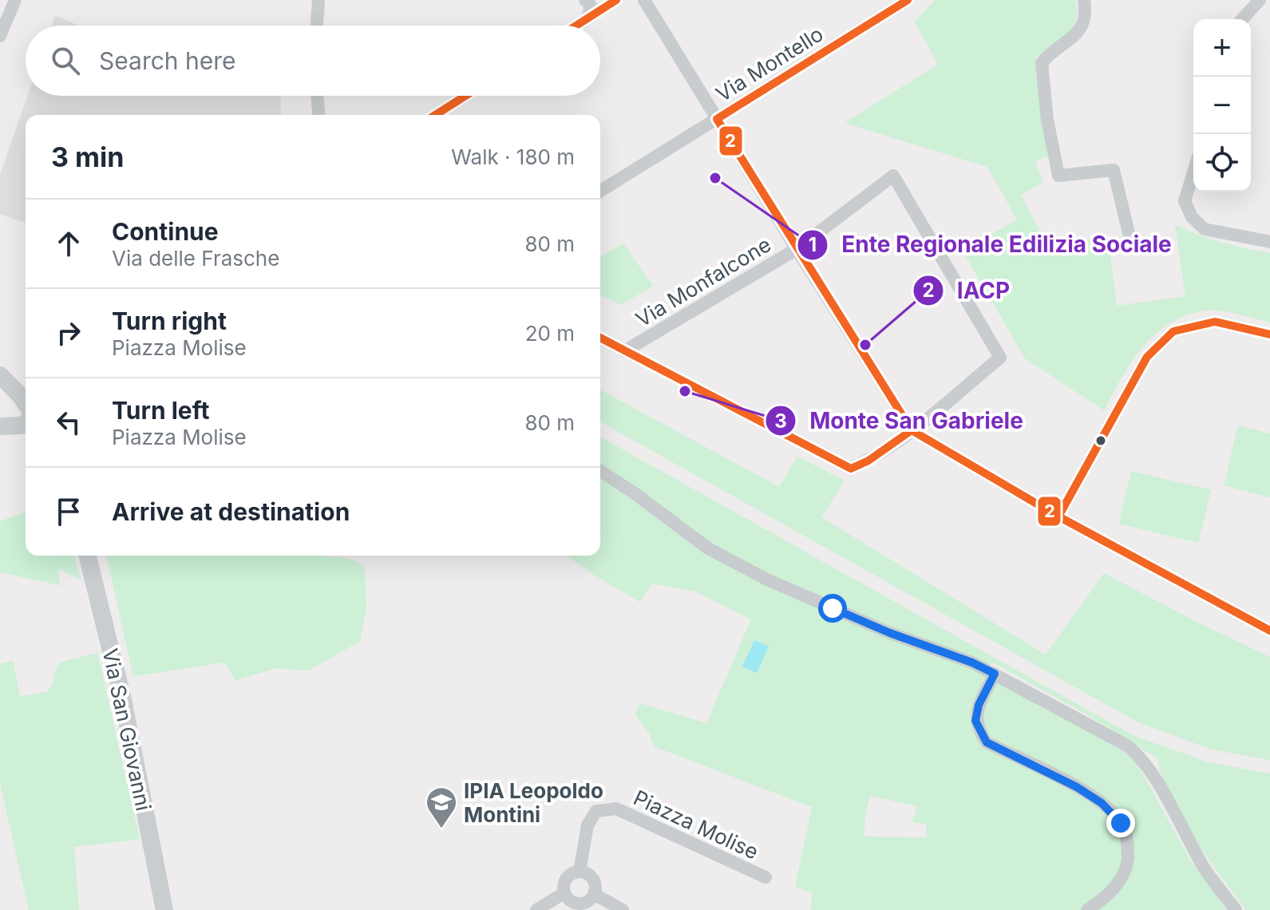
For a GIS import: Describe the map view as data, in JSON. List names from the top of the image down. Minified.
{"streets":{"main road":["Via San Giovanni"],"street":["Via Montello","Via Monfalcone","Piazza Molise"]},"places":{"other":["Ente Regionale Edilizia Sociale","IACP","Monte San Gabriele"],"school or university":["IPIA Leopoldo Montini"]},"lines":["transit line 2"],"page":{"map_buttons":["+","−"],"search":"Search here","heading":["3 min","Walk · 180 m"],"list":[["Continue","Via delle Frasche","80 m"],["Turn right","Piazza Molise","20 m"],["Turn left","Piazza Molise","80 m"],"Arrive at destination"]}}
